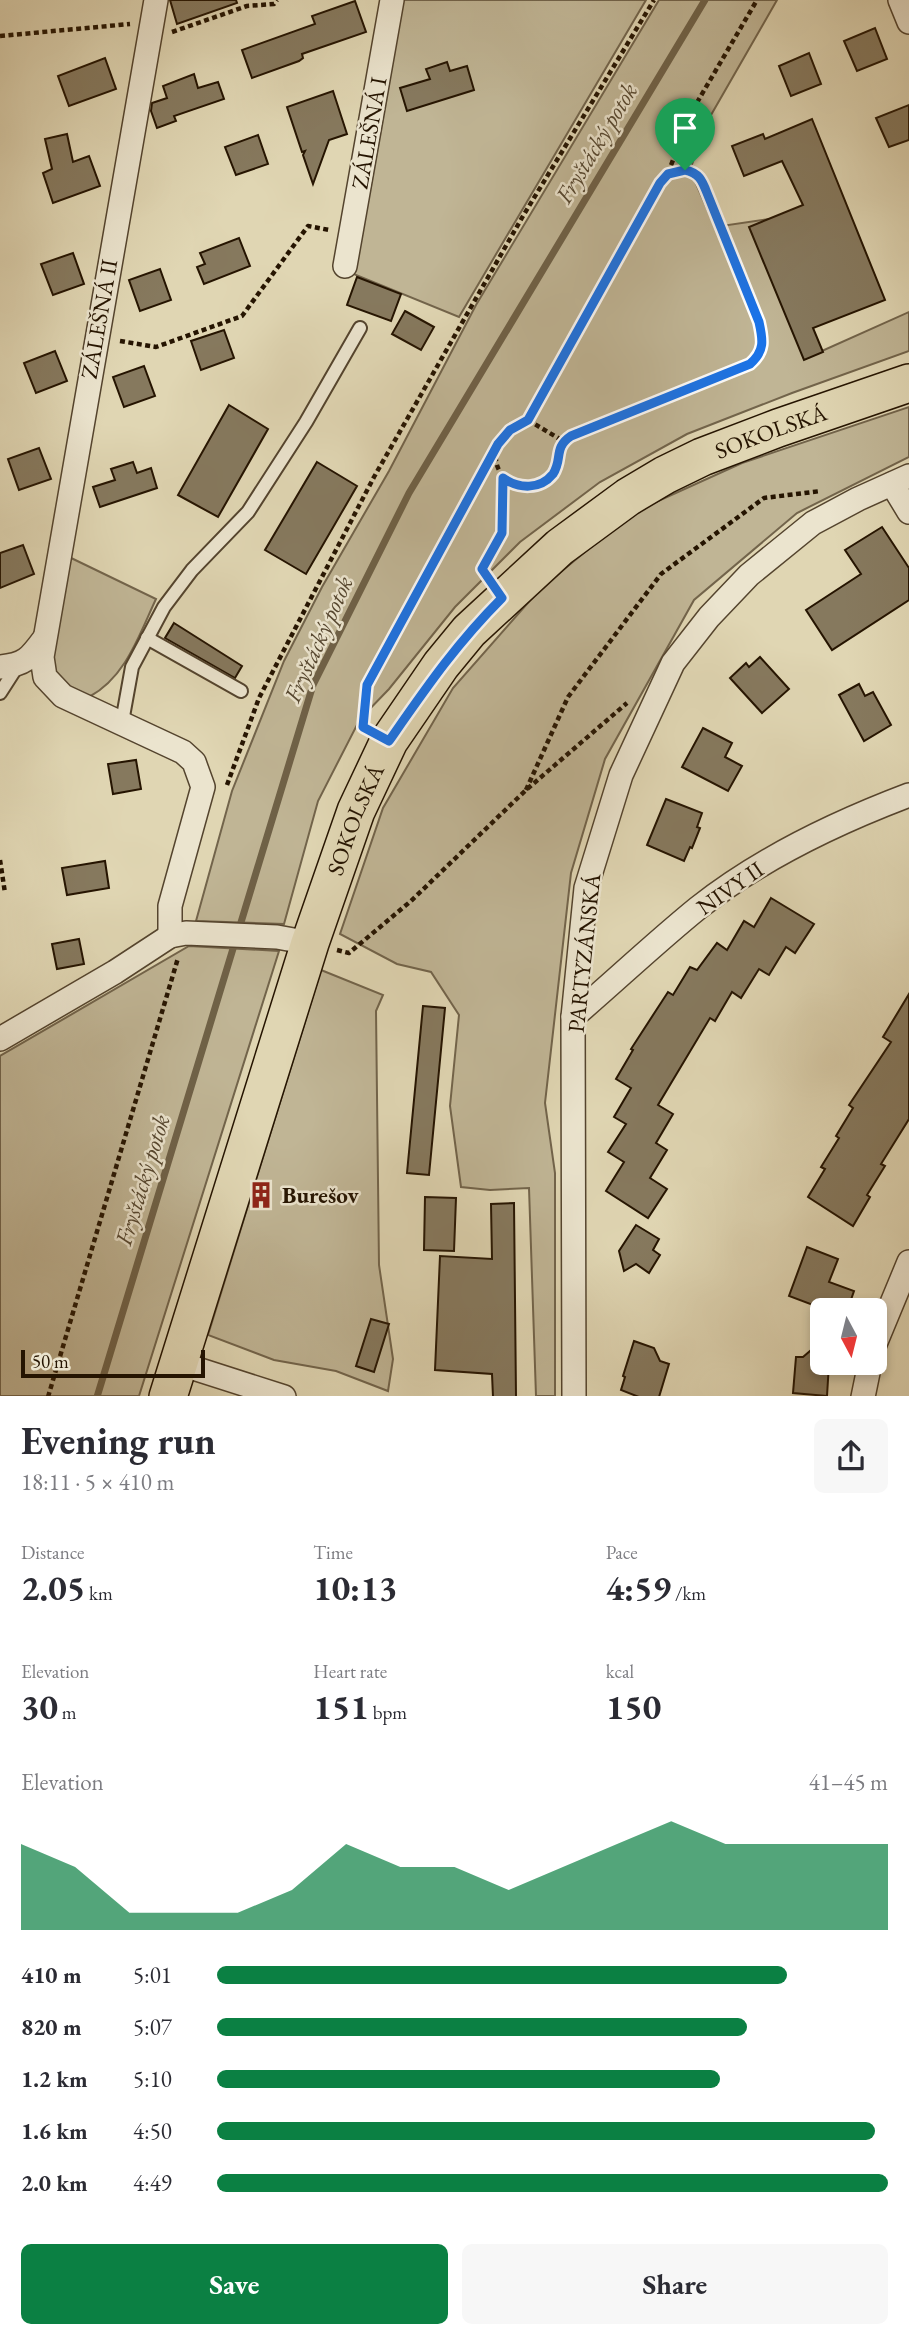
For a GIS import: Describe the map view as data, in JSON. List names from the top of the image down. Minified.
{"streets":{"main road":["SOKOLSKÁ"],"street":["ZÁLEŠNÁ I","ZÁLEŠNÁ II","NIVY II","PARTYZÁNSKÁ"]},"crossings":[["NIVY II","PARTYZÁNSKÁ"]],"water":["Fryštácký potok"],"places":{"building":["Burešov"]},"scale_bar":"50 m","north":"bottom","page":{"scale":"50 m","heading":["Evening run","18:11 · 5 × 410 m"],"stats":[["Distance","2.05 km"],["Time","10:13"],["Pace","4:59 /km"],["Elevation","30 m"],["Heart rate","151 bpm"],["kcal","150"]],"chart":["Elevation","41–45 m"],"list":[{"name":"410 m","note":"5:01"},{"name":"820 m","note":"5:07"},{"name":"1.2 km","note":"5:10"},{"name":"1.6 km","note":"4:50"},{"name":"2.0 km","note":"4:49"}],"buttons":["Save","Share"]}}
